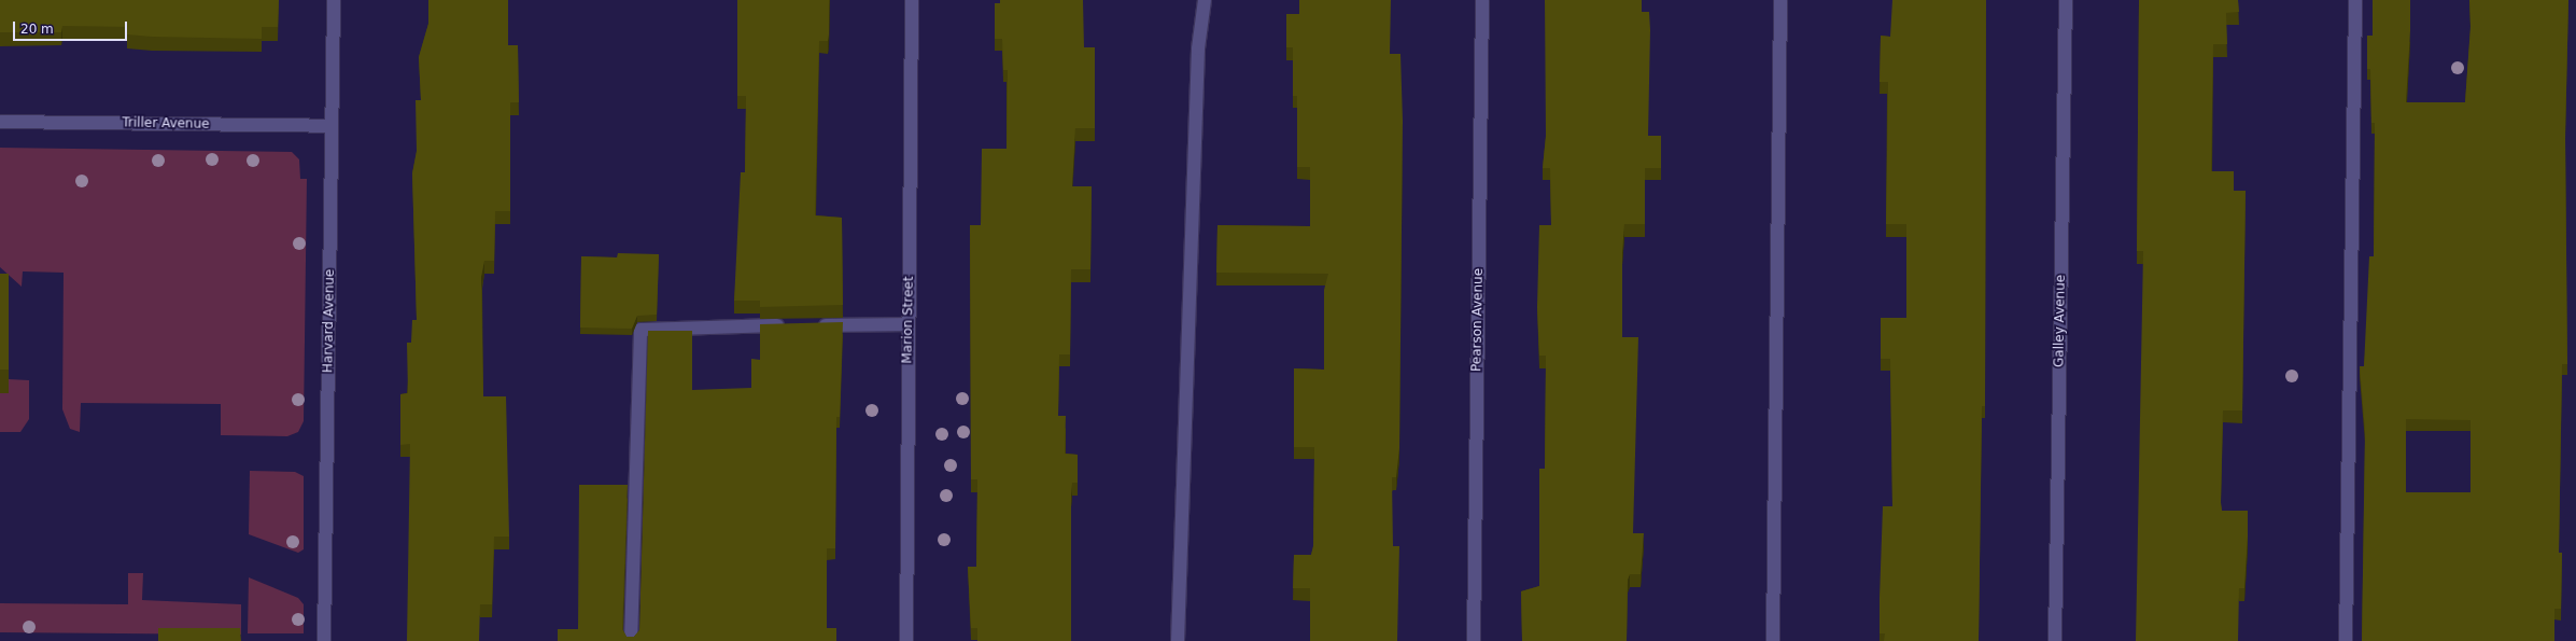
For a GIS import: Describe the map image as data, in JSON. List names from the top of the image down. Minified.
{"streets":{"street":["Triller Avenue","Marion Street","Pearson Avenue","Harvard Avenue","Galley Avenue"]},"crossings":[["Triller Avenue","Harvard Avenue"]],"scale_bar":"20 m"}
